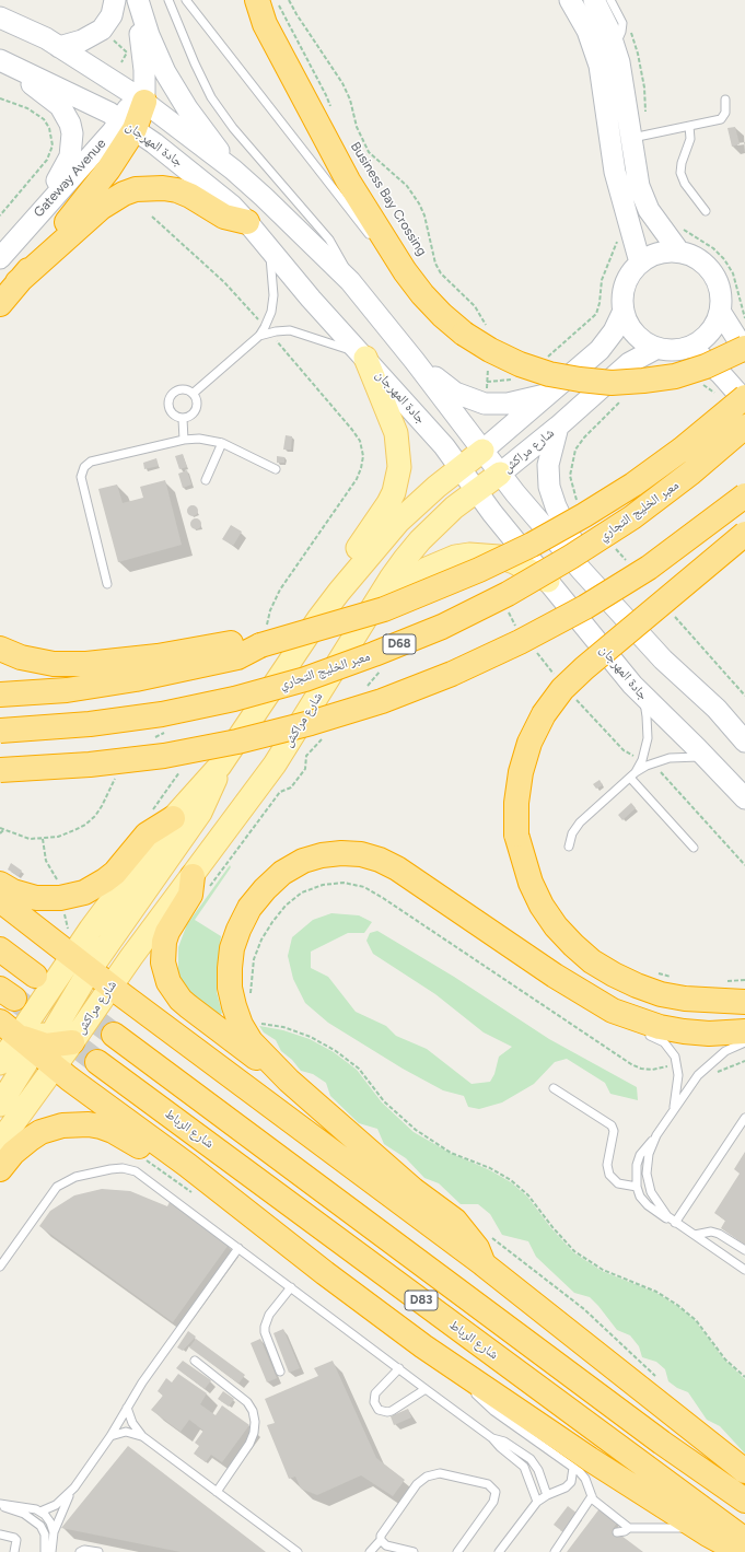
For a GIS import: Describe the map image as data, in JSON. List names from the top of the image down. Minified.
{"streets":{"highway":["معبر الخليج التجاري","D68","شارع الرباط","D83"],"main road":["جادة المهرجان","Gateway Avenue","شارع مراكش"]},"crossings":[["جادة المهرجان","Gateway Avenue"],["جادة المهرجان","شارع مراكش"]]}
